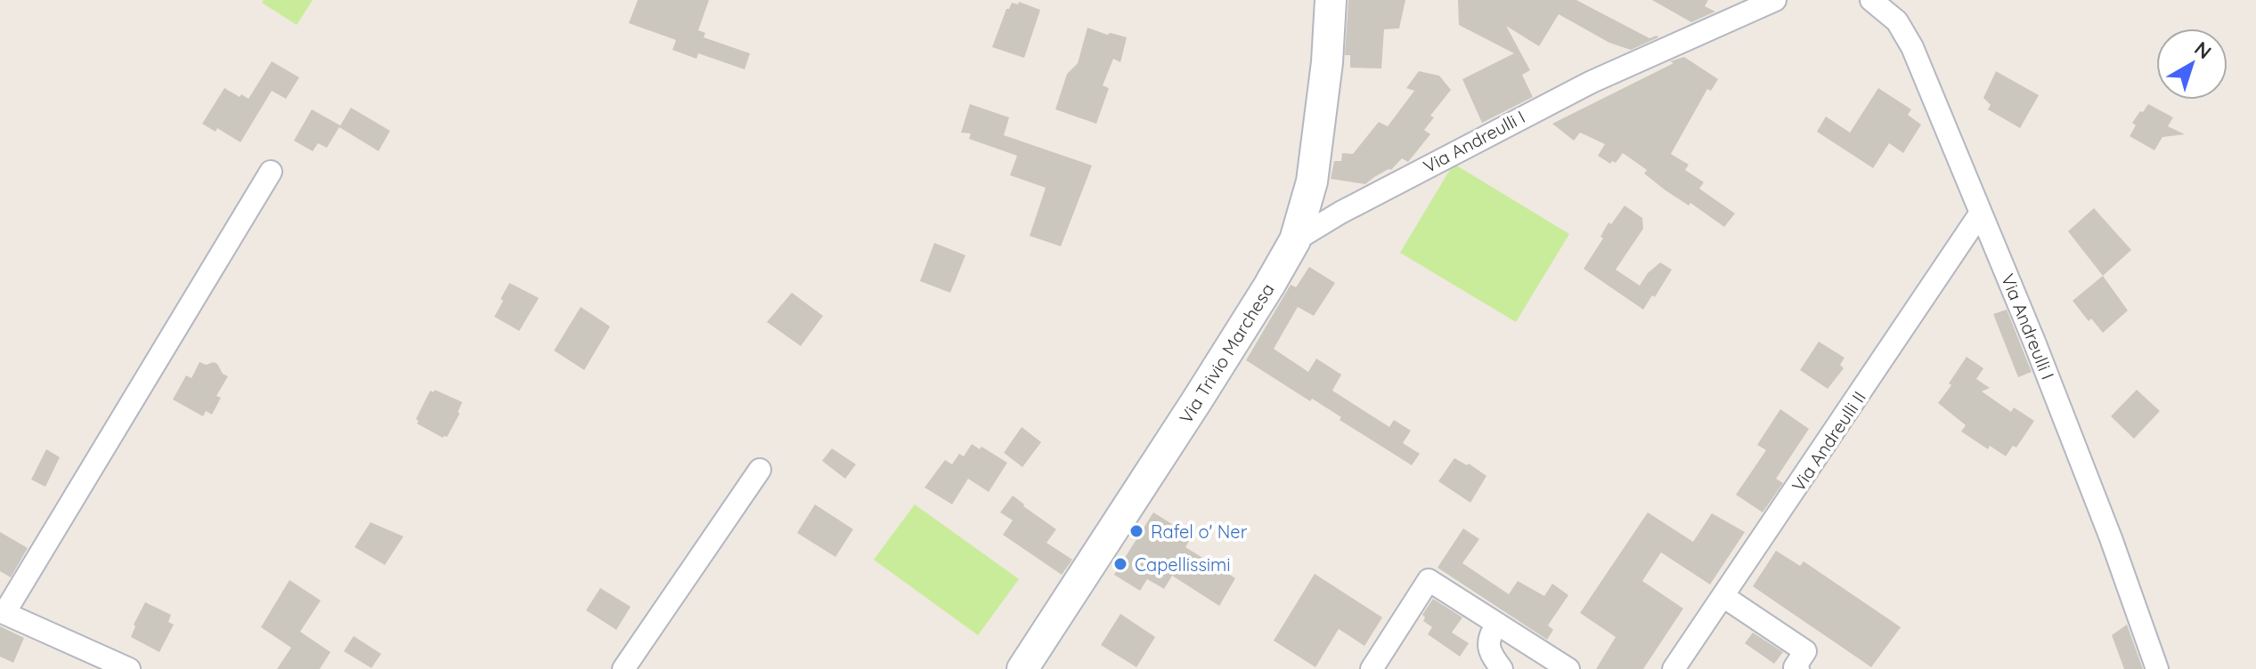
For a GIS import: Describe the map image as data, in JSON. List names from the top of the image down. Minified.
{"streets":{"street":["Via Andreulli I","Via Trivio Marchesa","Via Andreulli II"]},"crossings":[["Via Andreulli I","Via Trivio Marchesa"],["Via Andreulli I","Via Andreulli II"]],"places":["Rafel o' Ner","Capellissimi"],"north":"top right"}
